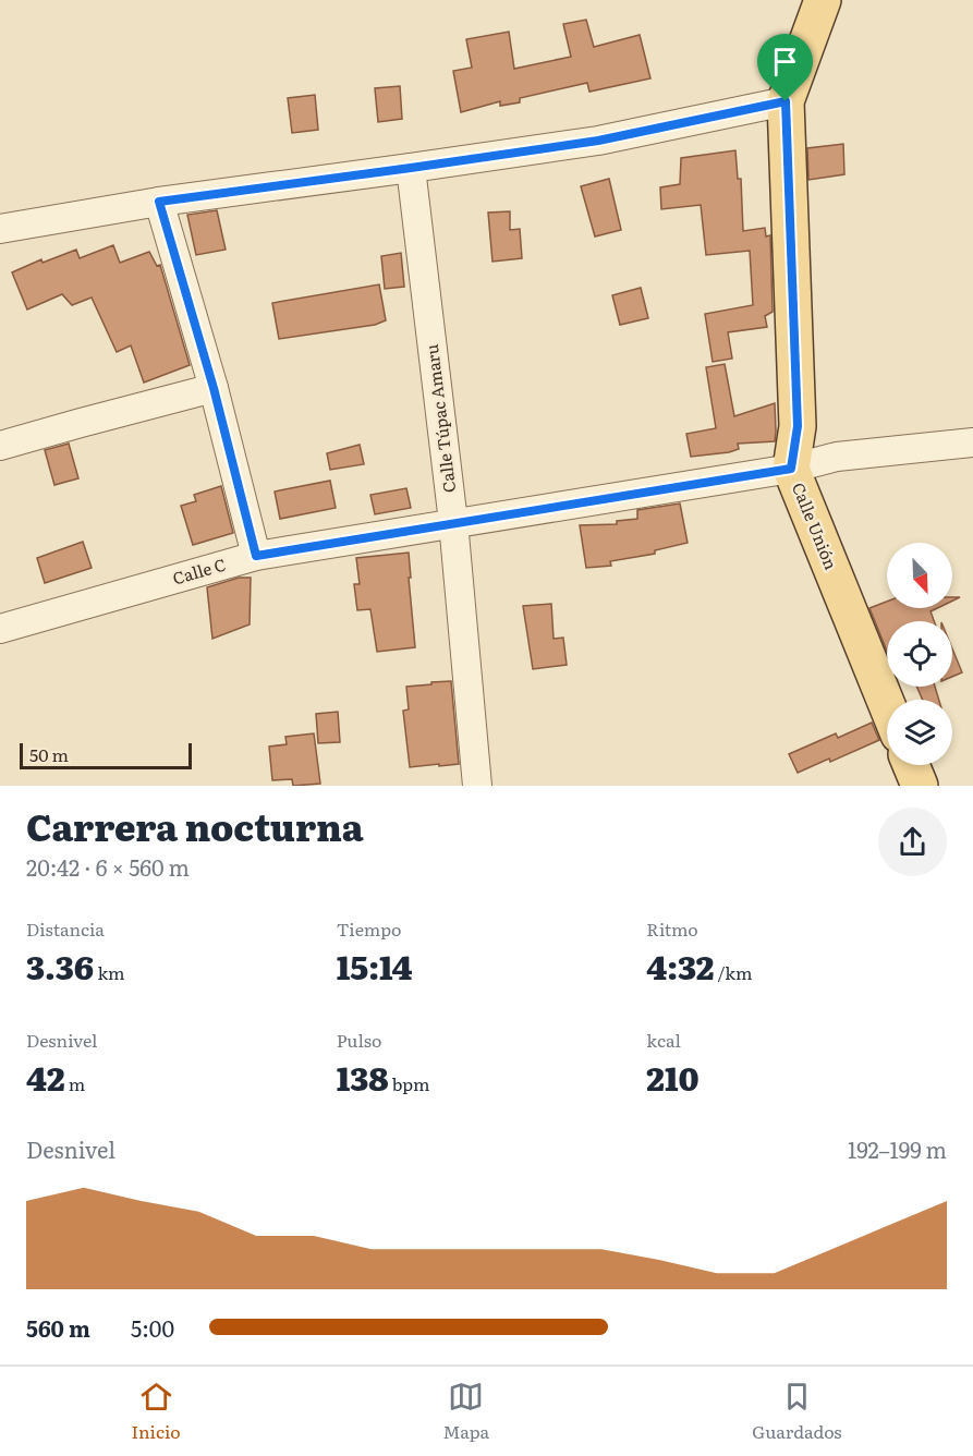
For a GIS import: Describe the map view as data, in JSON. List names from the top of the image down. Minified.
{"streets":{"main road":["Calle Unión"],"street":["Calle Túpac Amaru","Calle C"]},"crossings":[["Calle Túpac Amaru","Calle C"],["Calle Unión","Calle C"]],"scale_bar":"50 m","north":"bottom right","page":{"scale":"50 m","heading":["Carrera nocturna","20:42 · 6 × 560 m"],"stats":[["Distancia","3.36 km"],["Tiempo","15:14"],["Ritmo","4:32 /km"],["Desnivel","42 m"],["Pulso","138 bpm"],["kcal","210"]],"chart":["Desnivel","192–199 m"],"list":[{"name":"560 m","note":"5:00"}],"tabs":["Inicio","Mapa","Guardados"]}}
